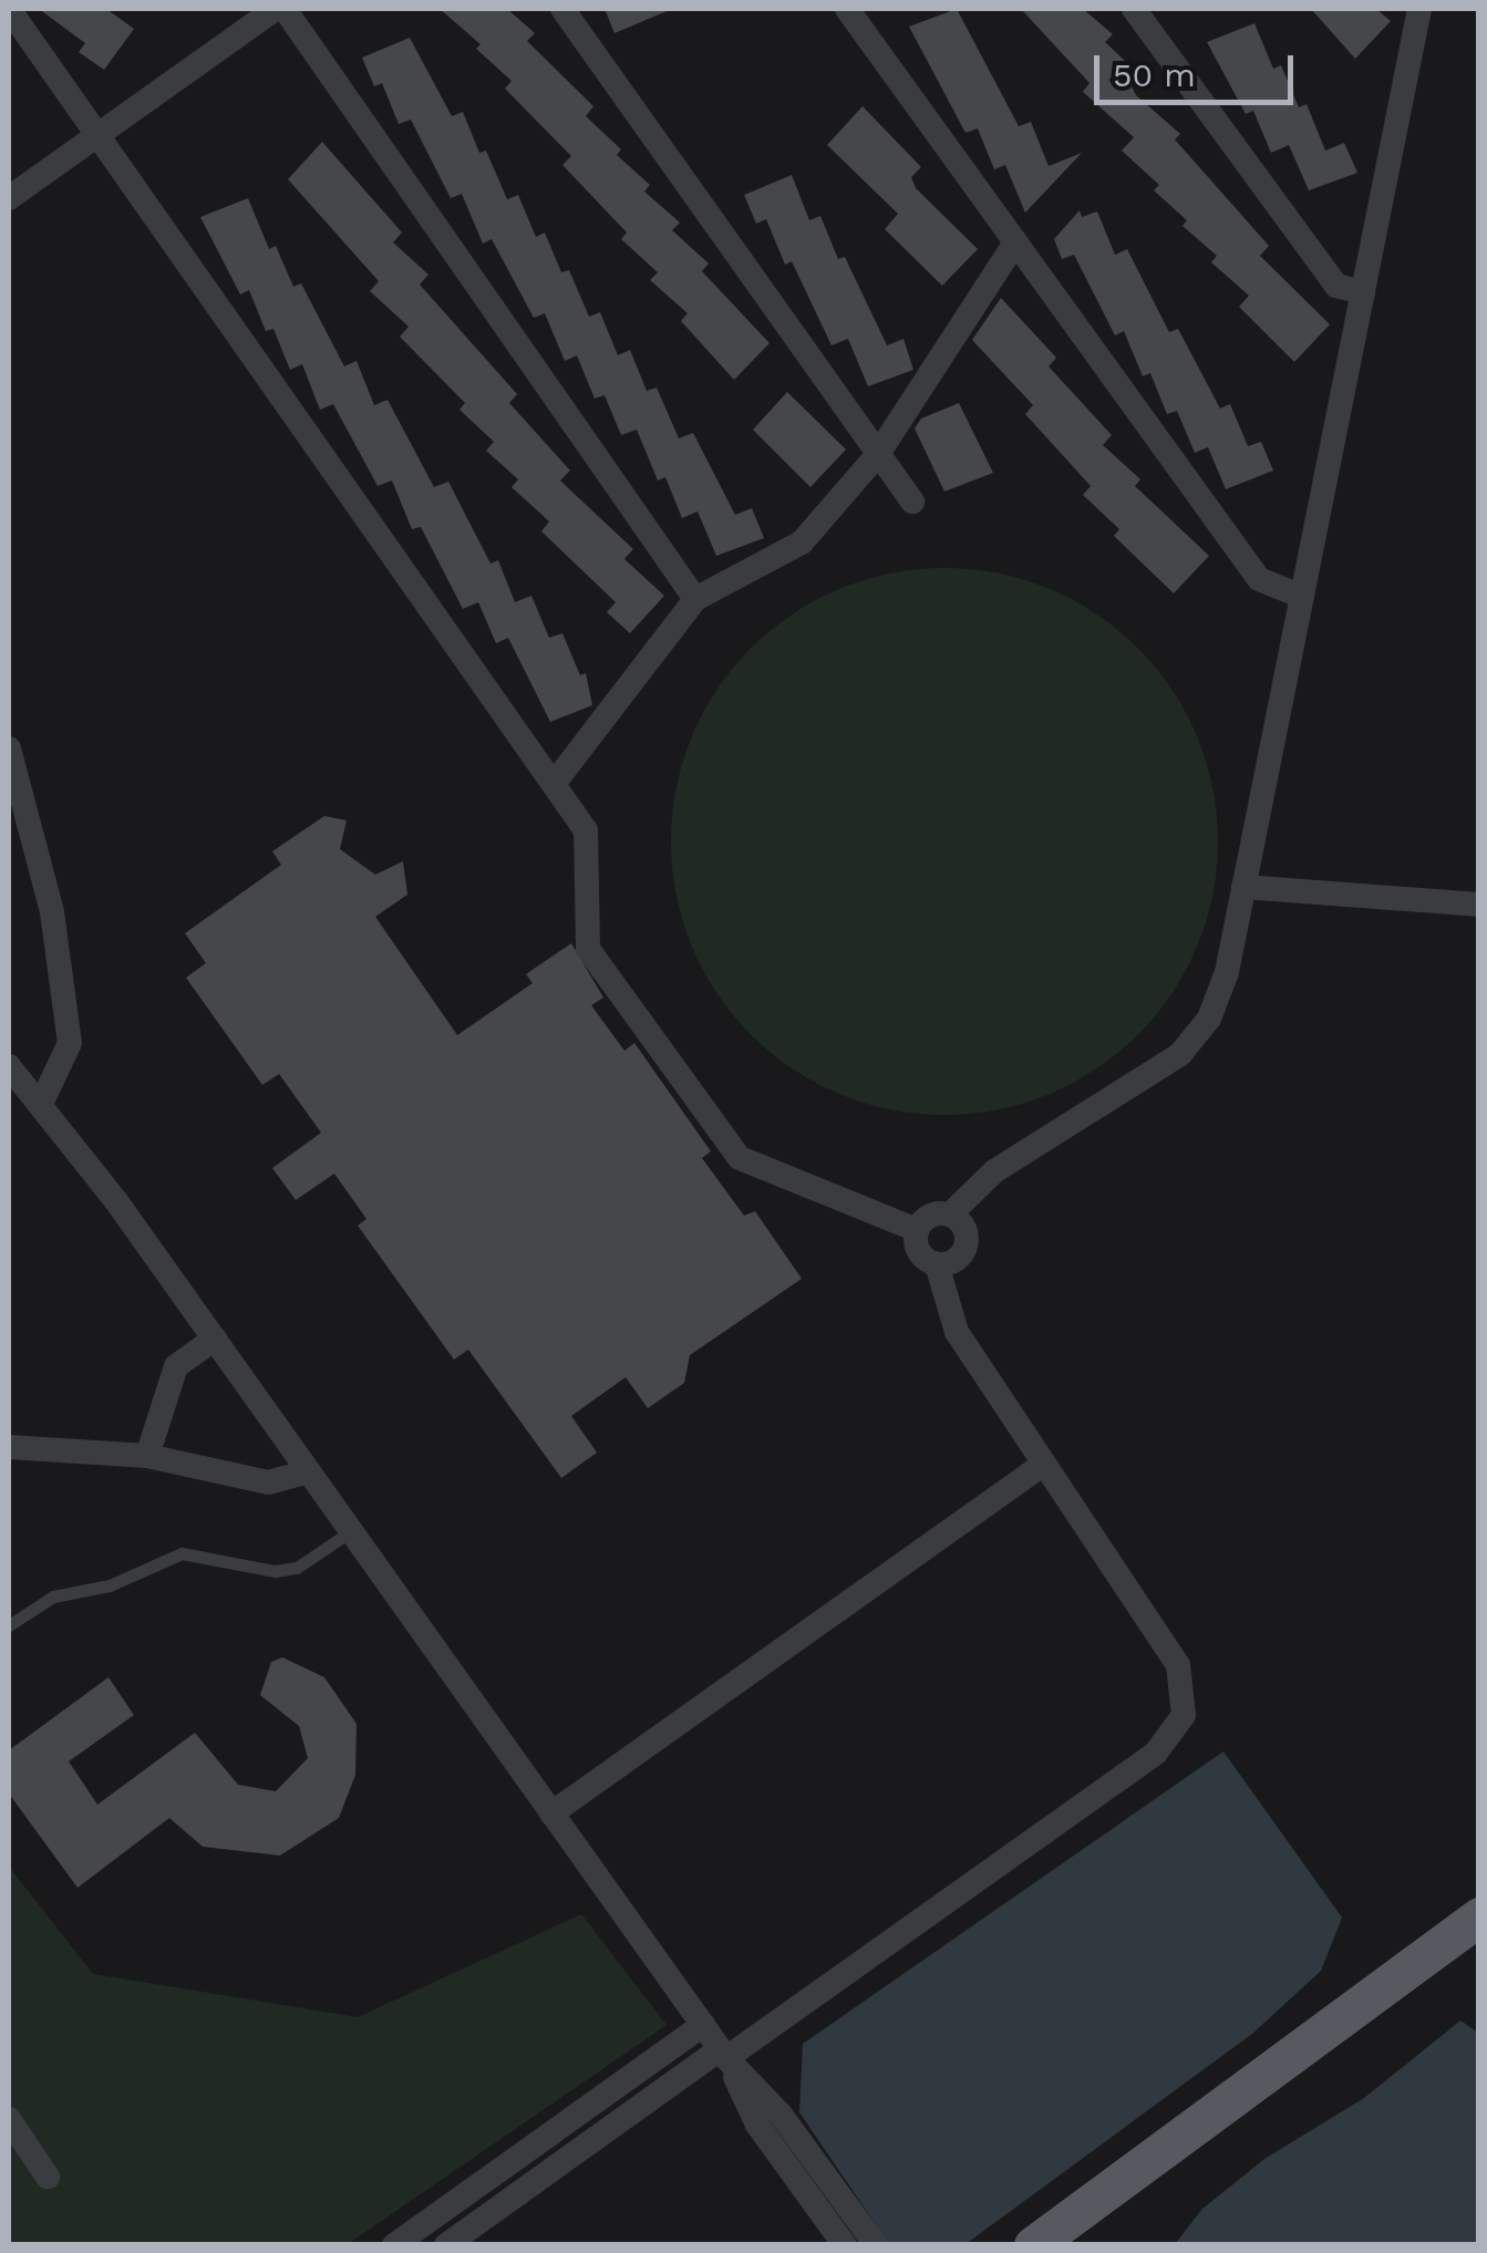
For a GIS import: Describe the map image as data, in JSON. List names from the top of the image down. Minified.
{"scale_bar":"50 m"}
